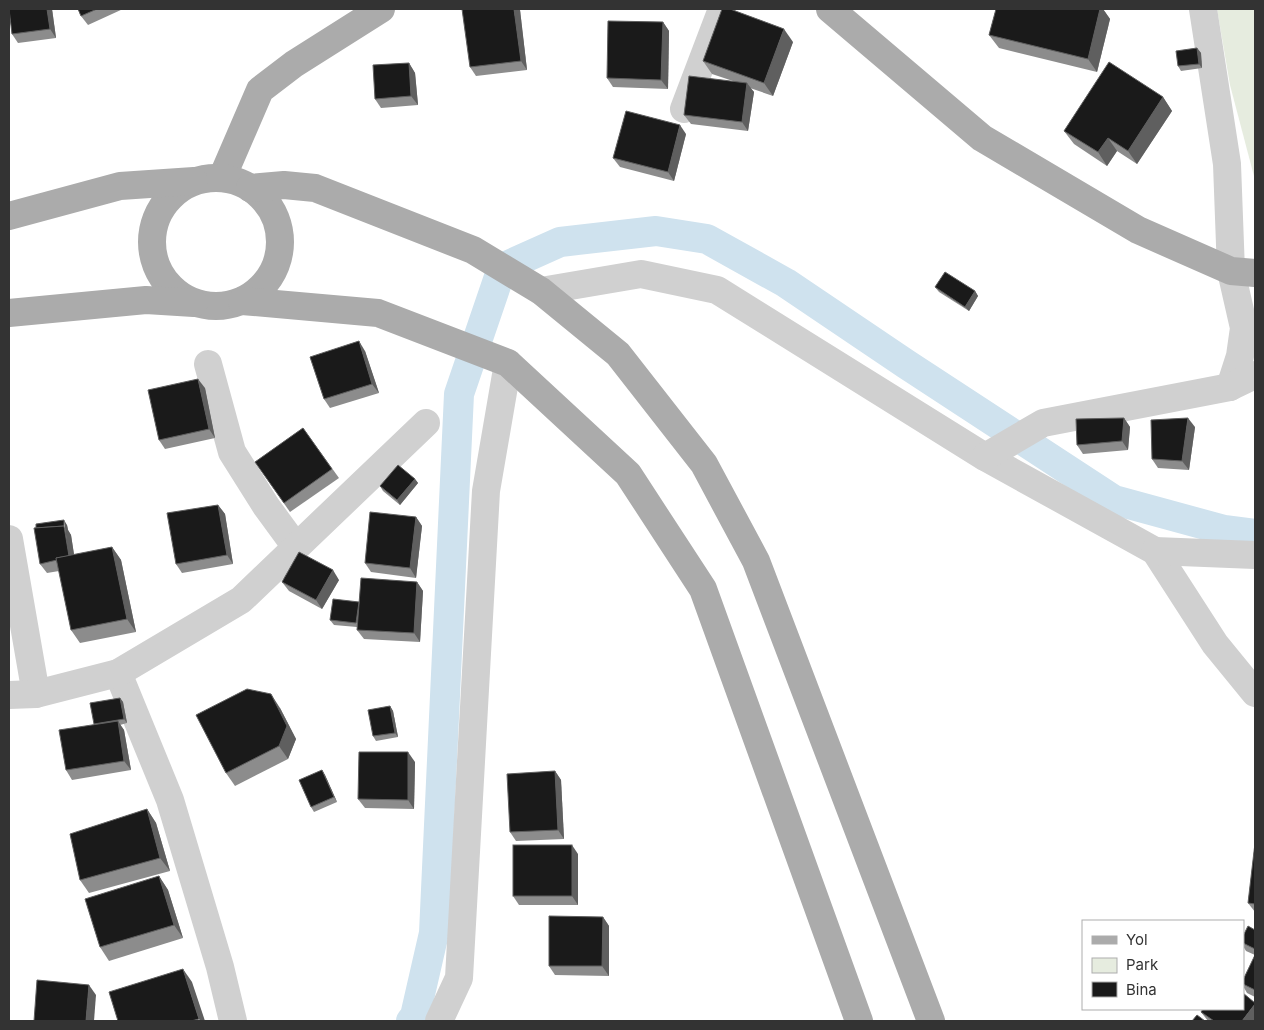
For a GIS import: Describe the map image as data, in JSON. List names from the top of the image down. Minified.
{"legend":["Yol","Park","Bina"]}
